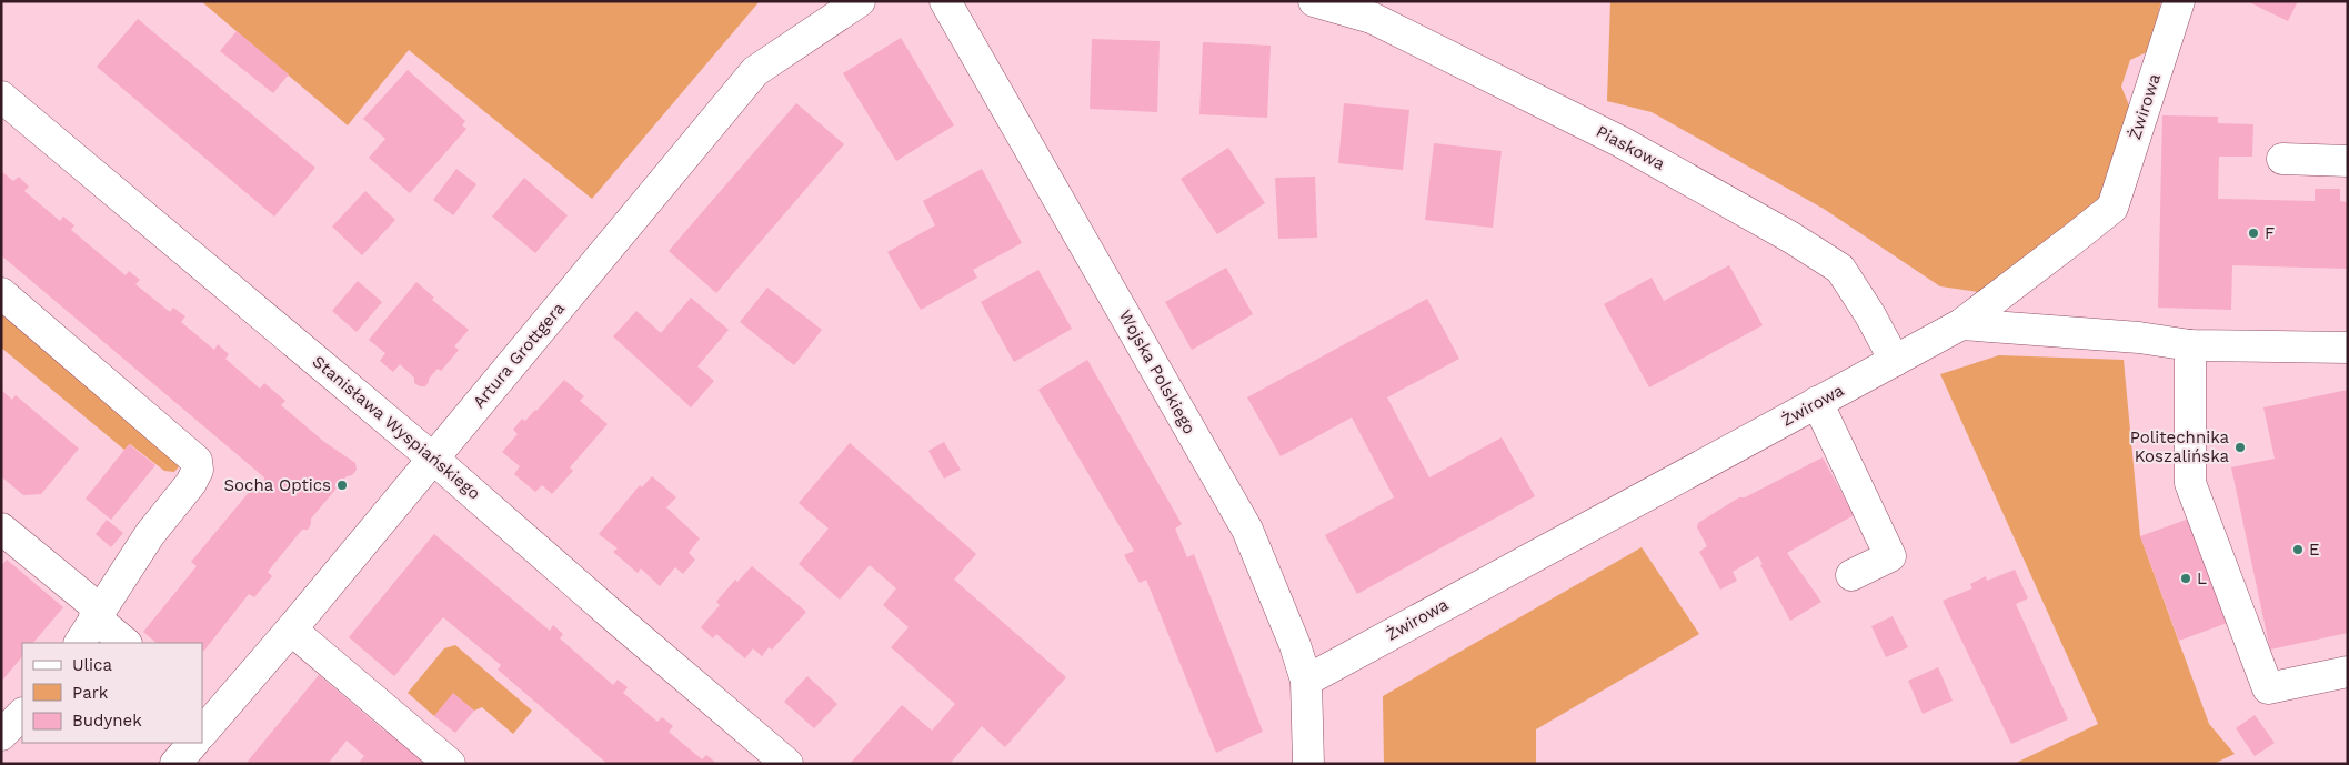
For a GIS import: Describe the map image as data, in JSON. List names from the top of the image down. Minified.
{"streets":{"street":["Żwirowa","Piaskowa","Artura Grottgera","Wojska Polskiego","Stanisława Wyspiańskiego"]},"crossings":[["Żwirowa","Piaskowa"],["Żwirowa","Wojska Polskiego"],["Artura Grottgera","Stanisława Wyspiańskiego"]],"places":["F","Politechnika Koszalińska","Socha Optics","E","L"],"legend":["Ulica","Park","Budynek"]}
